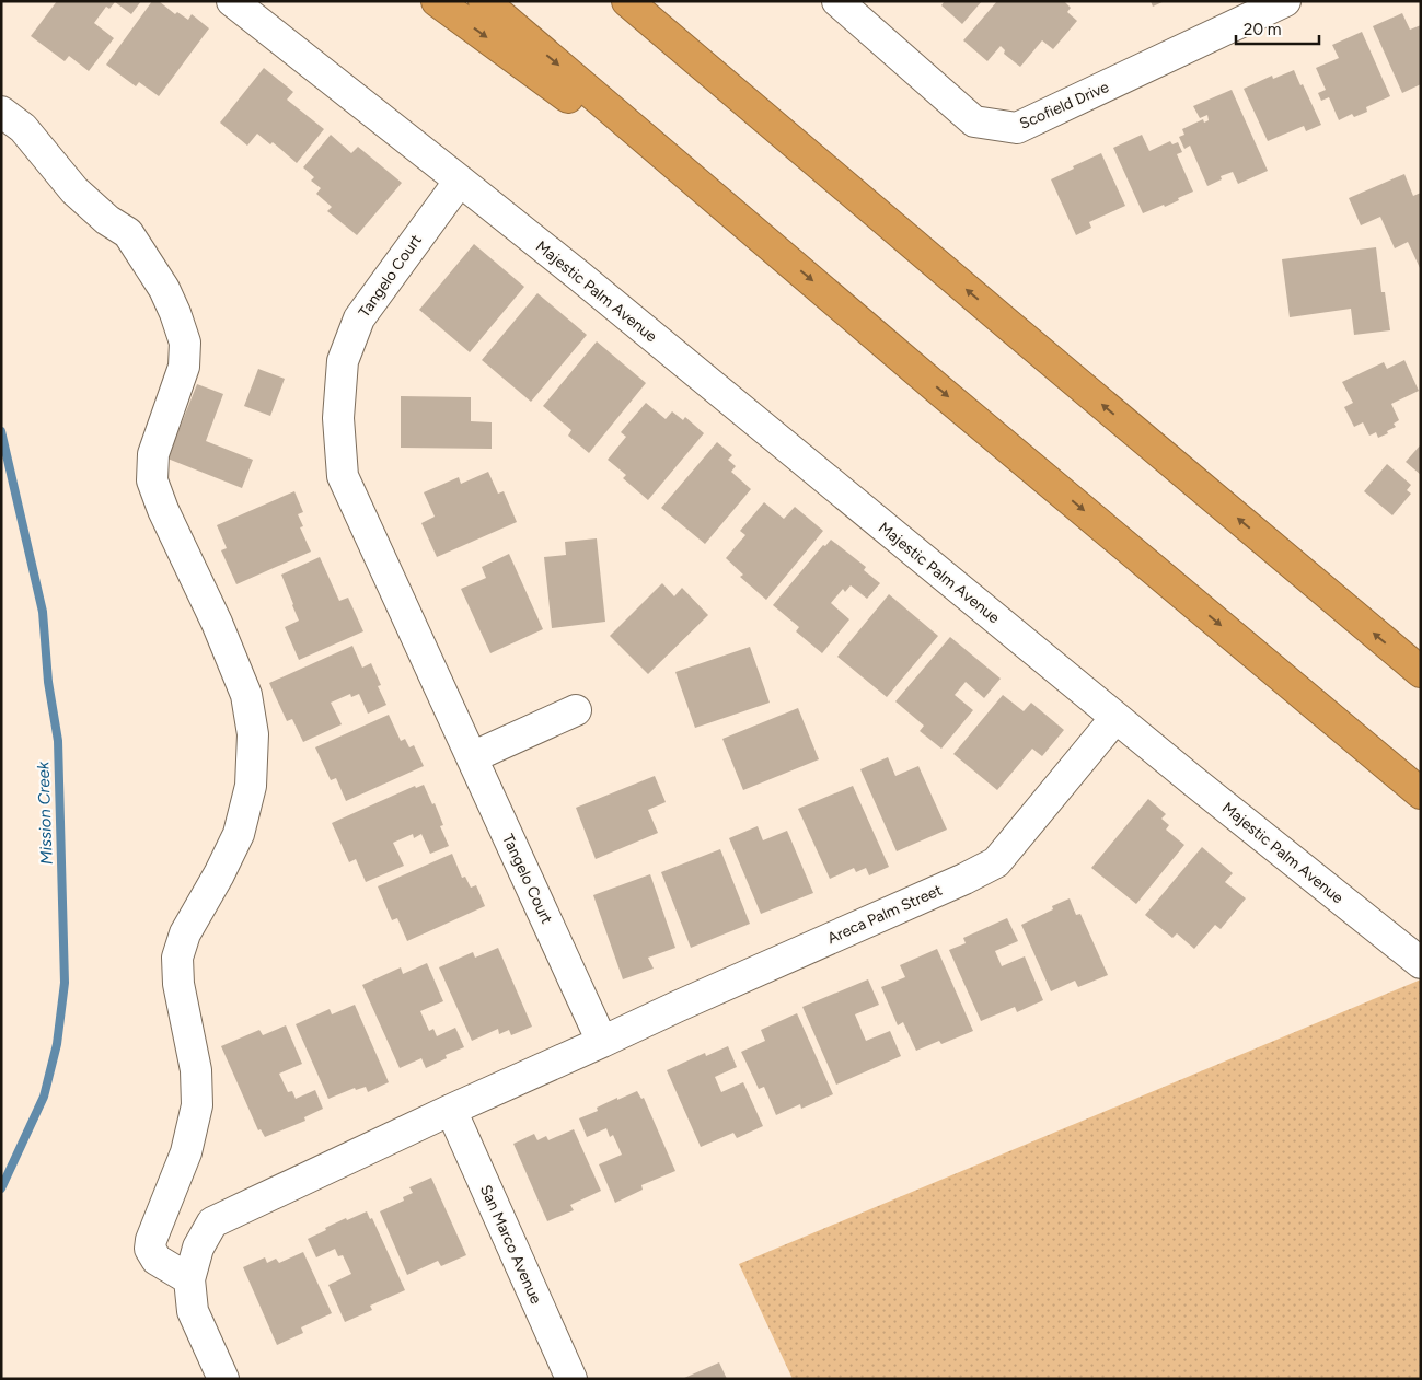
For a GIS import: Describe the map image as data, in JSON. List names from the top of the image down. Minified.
{"streets":{"street":["Scofield Drive","Tangelo Court","Majestic Palm Avenue","Areca Palm Street","San Marco Avenue"]},"crossings":[["Tangelo Court","Majestic Palm Avenue"],["Tangelo Court","Areca Palm Street"],["Majestic Palm Avenue","Areca Palm Street"]],"water":["Mission Creek"],"scale_bar":"20 m"}
